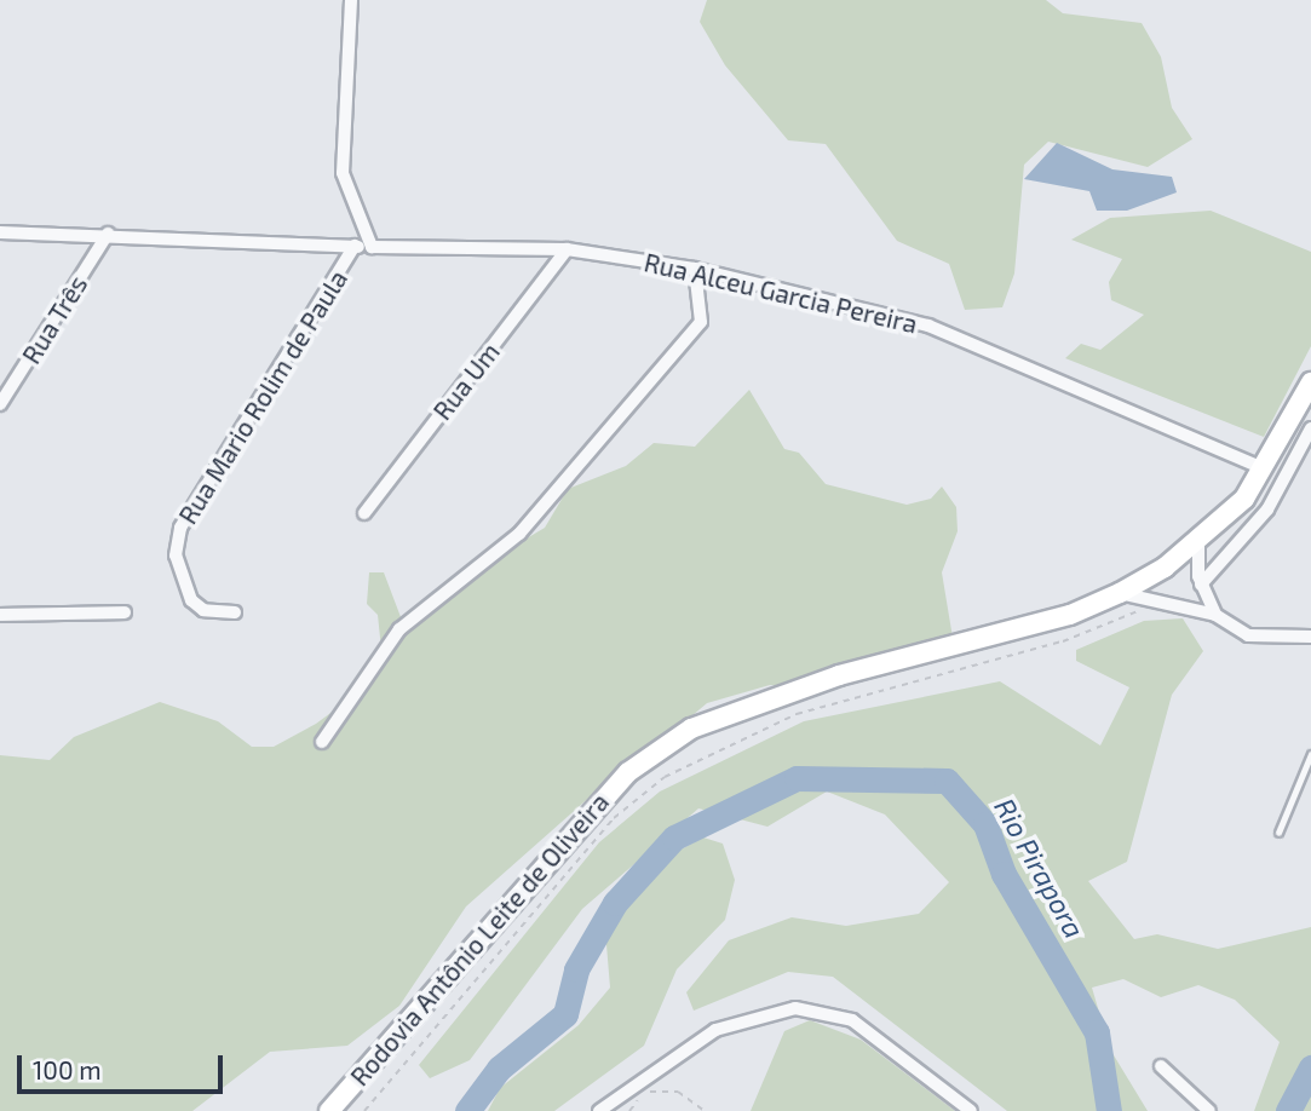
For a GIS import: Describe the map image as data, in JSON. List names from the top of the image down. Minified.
{"streets":{"main road":["Rodovia Antônio Leite de Oliveira"],"street":["Rua Alceu Garcia Pereira","Rua Três","Rua Um","Rua Mario Rolim de Paula"]},"crossings":[["Rua Alceu Garcia Pereira","Rua Três"],["Rua Alceu Garcia Pereira","Rua Um"],["Rua Alceu Garcia Pereira","Rua Mario Rolim de Paula"],["Rua Alceu Garcia Pereira","Rodovia Antônio Leite de Oliveira"]],"water":["Rio Pirapora"],"scale_bar":"100 m"}
